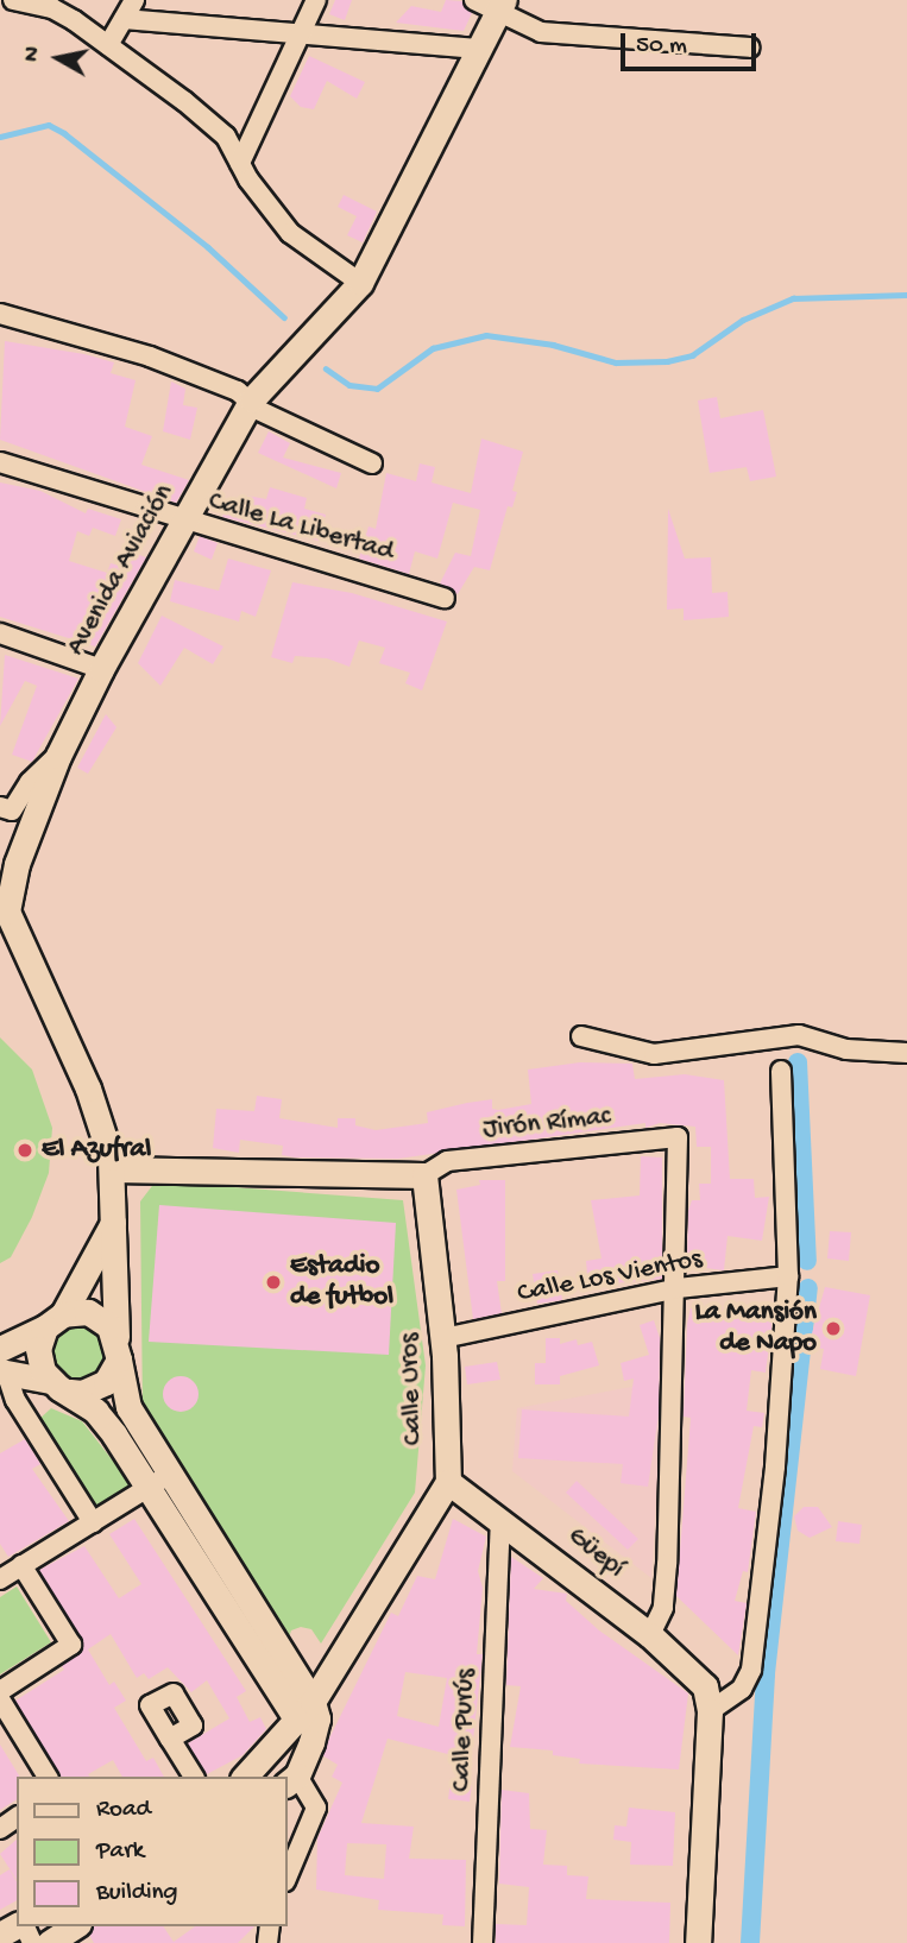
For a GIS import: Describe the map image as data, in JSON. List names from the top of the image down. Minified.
{"streets":{"street":["Calle La Libertad","Avenida Aviación","Jirón Rímac","Calle Los Vientos","Calle Uros","Güepí","Calle Purús"]},"crossings":[["Calle La Libertad","Avenida Aviación"],["Jirón Rímac","Calle Los Vientos"],["Jirón Rímac","Calle Uros"],["Calle Los Vientos","Calle Uros"],["Calle Uros","Güepí"],["Güepí","Calle Purús"]],"places":["El Azufral","Estadio de futbol","La Mansión de Napo"],"legend":["Road","Park","Building"],"scale_bar":"50 m","north":"left"}
